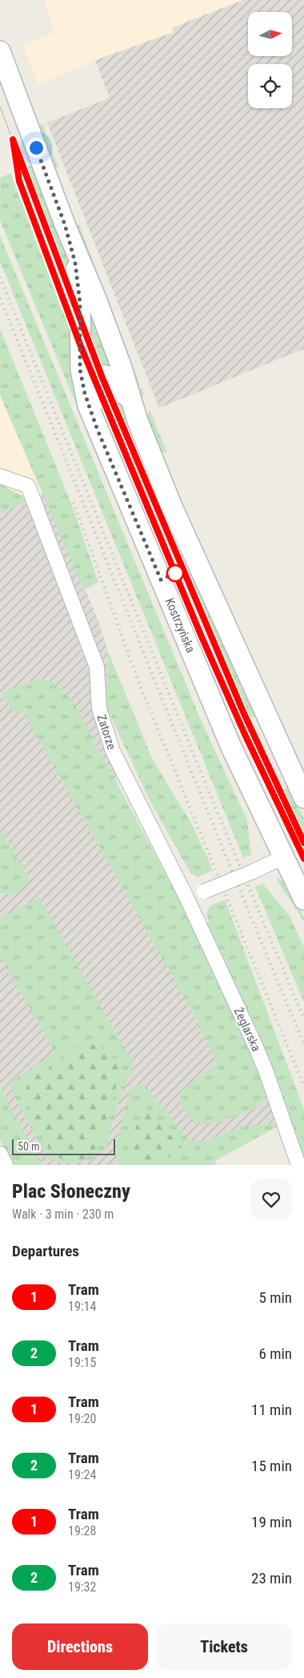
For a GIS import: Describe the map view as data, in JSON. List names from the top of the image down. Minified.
{"streets":{"main road":["Kostrzyńska"],"street":["Zatorze","Żeglarska"]},"crossings":[["Zatorze","Żeglarska"]],"lines":["tram line 1"],"scale_bar":"50 m","north":"right","page":{"scale":"50 m","heading":[["Plac Słoneczny","Walk · 3 min · 230 m"],"Departures"],"list":[{"mark":"1","name":"Tram","note":"19:14","value":"5 min"},{"mark":"2","name":"Tram","note":"19:15","value":"6 min"},{"mark":"1","name":"Tram","note":"19:20","value":"11 min"},{"mark":"2","name":"Tram","note":"19:24","value":"15 min"},{"mark":"1","name":"Tram","note":"19:28","value":"19 min"},{"mark":"2","name":"Tram","note":"19:32","value":"23 min"}],"buttons":["Directions","Tickets"]}}
